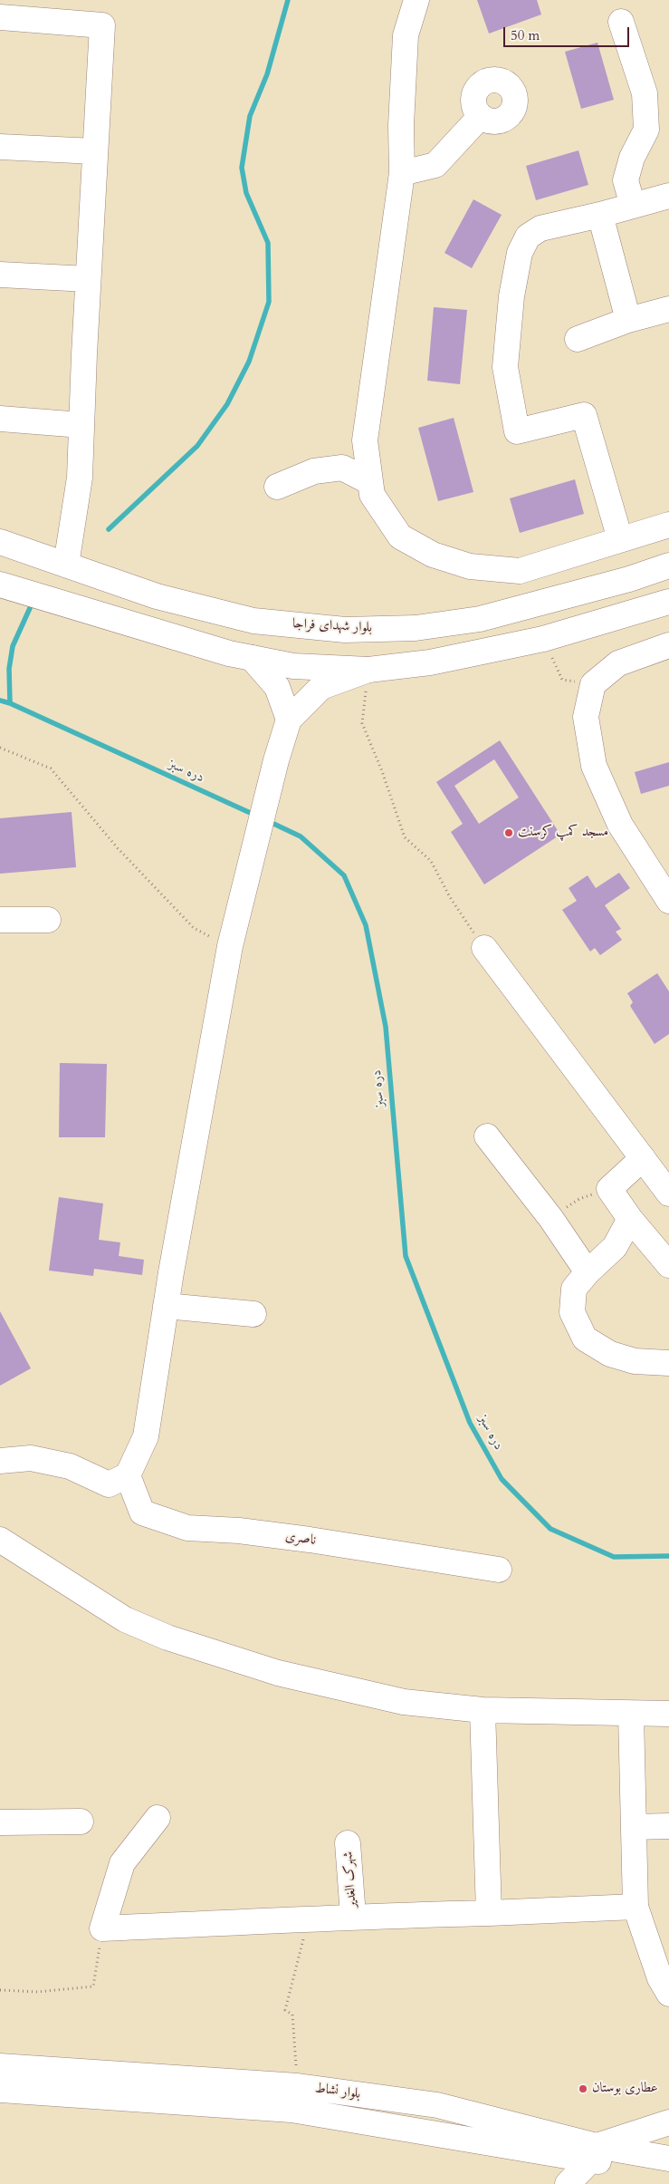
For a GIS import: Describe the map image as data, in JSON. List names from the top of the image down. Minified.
{"streets":{"street":["بلوار شهدای فراجا","ناصری","شهرک الغدیر","بلوار نشاط"]},"water":["دره سبز"],"places":["مسجد کمپ کرسنت","عطاری بوستان"],"scale_bar":"50 m"}
